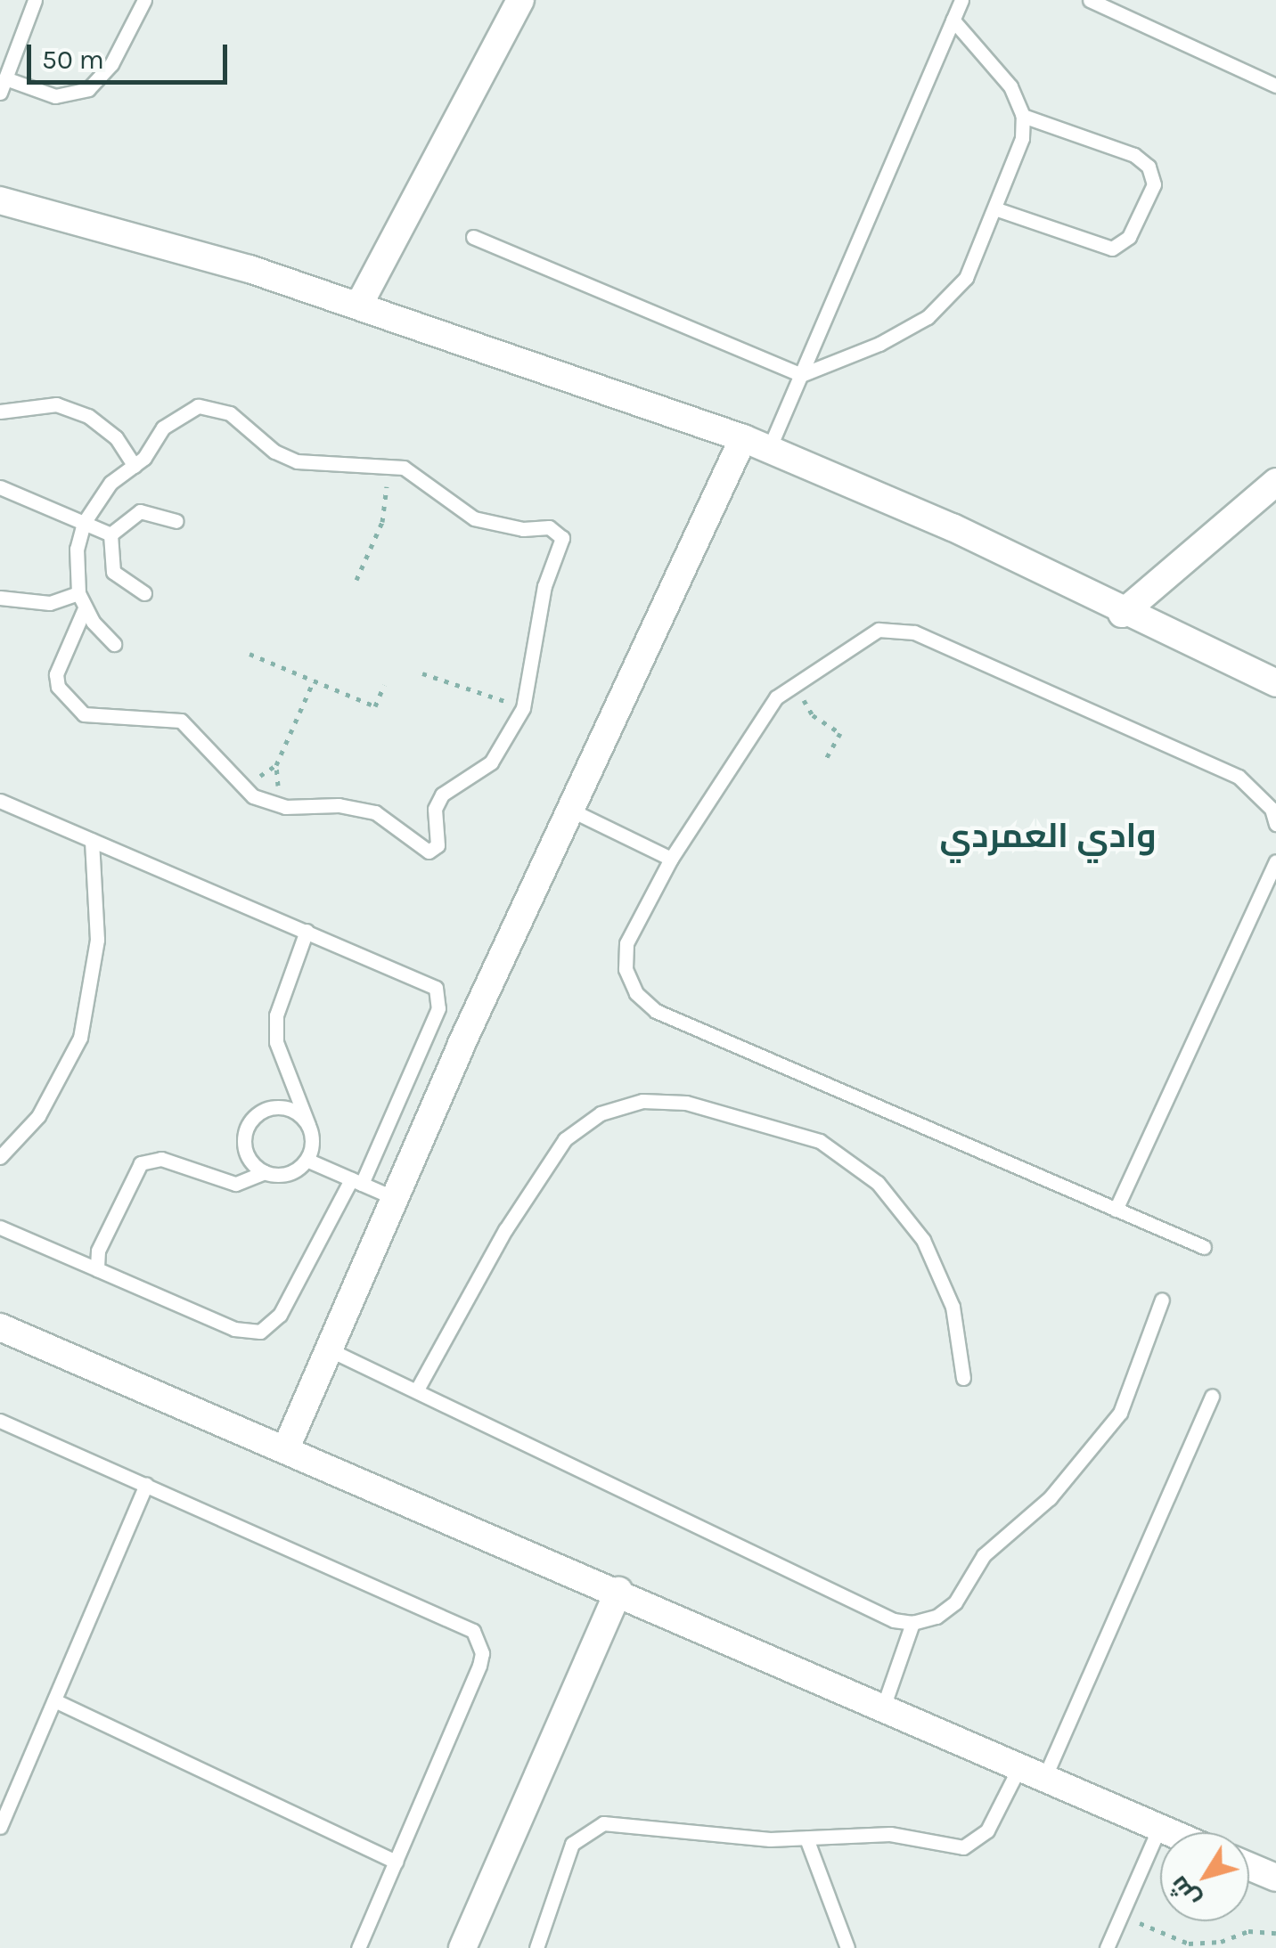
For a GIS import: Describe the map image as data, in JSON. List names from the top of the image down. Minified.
{"districts":["وادي العمردي"],"scale_bar":"50 m","north":"bottom left"}
